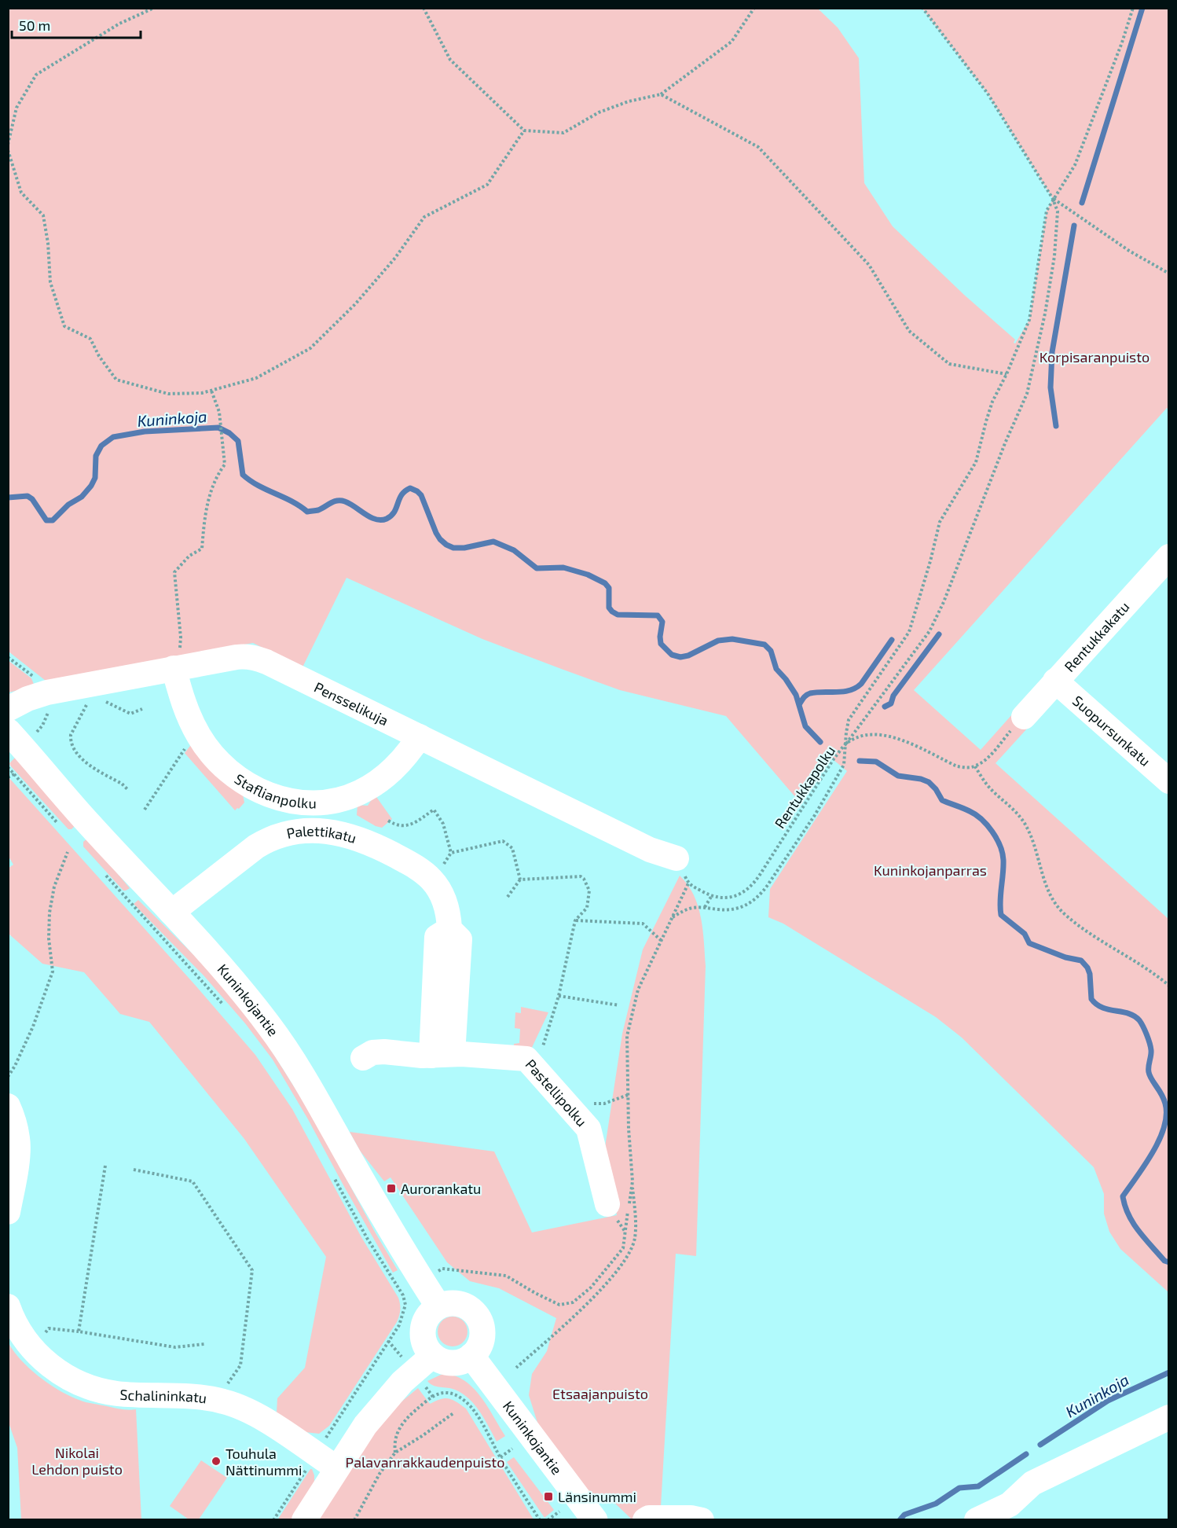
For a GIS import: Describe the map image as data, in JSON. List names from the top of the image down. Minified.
{"streets":{"main road":["Kuninkojantie"],"street":["Rentukkakatu","Pensselikuja","Suopursunkatu","Staflianpolku","Palettikatu","Pastellipolku","Schalininkatu"],"path":["Rentukkapolku"]},"crossings":[["Rentukkakatu","Suopursunkatu"],["Pensselikuja","Staflianpolku"],["Palettikatu","Kuninkojantie"],["Palettikatu","Pastellipolku"]],"water":["Kuninkoja"],"parks":["Korpisaranpuisto","Kuninkojanparras","Etsaajanpuisto","Nikolai Lehdon puisto","Palavanrakkaudenpuisto"],"places":{"transit":["Aurorankatu","Länsinummi"],"other":["Touhula Nättinummi"]},"scale_bar":"50 m"}
